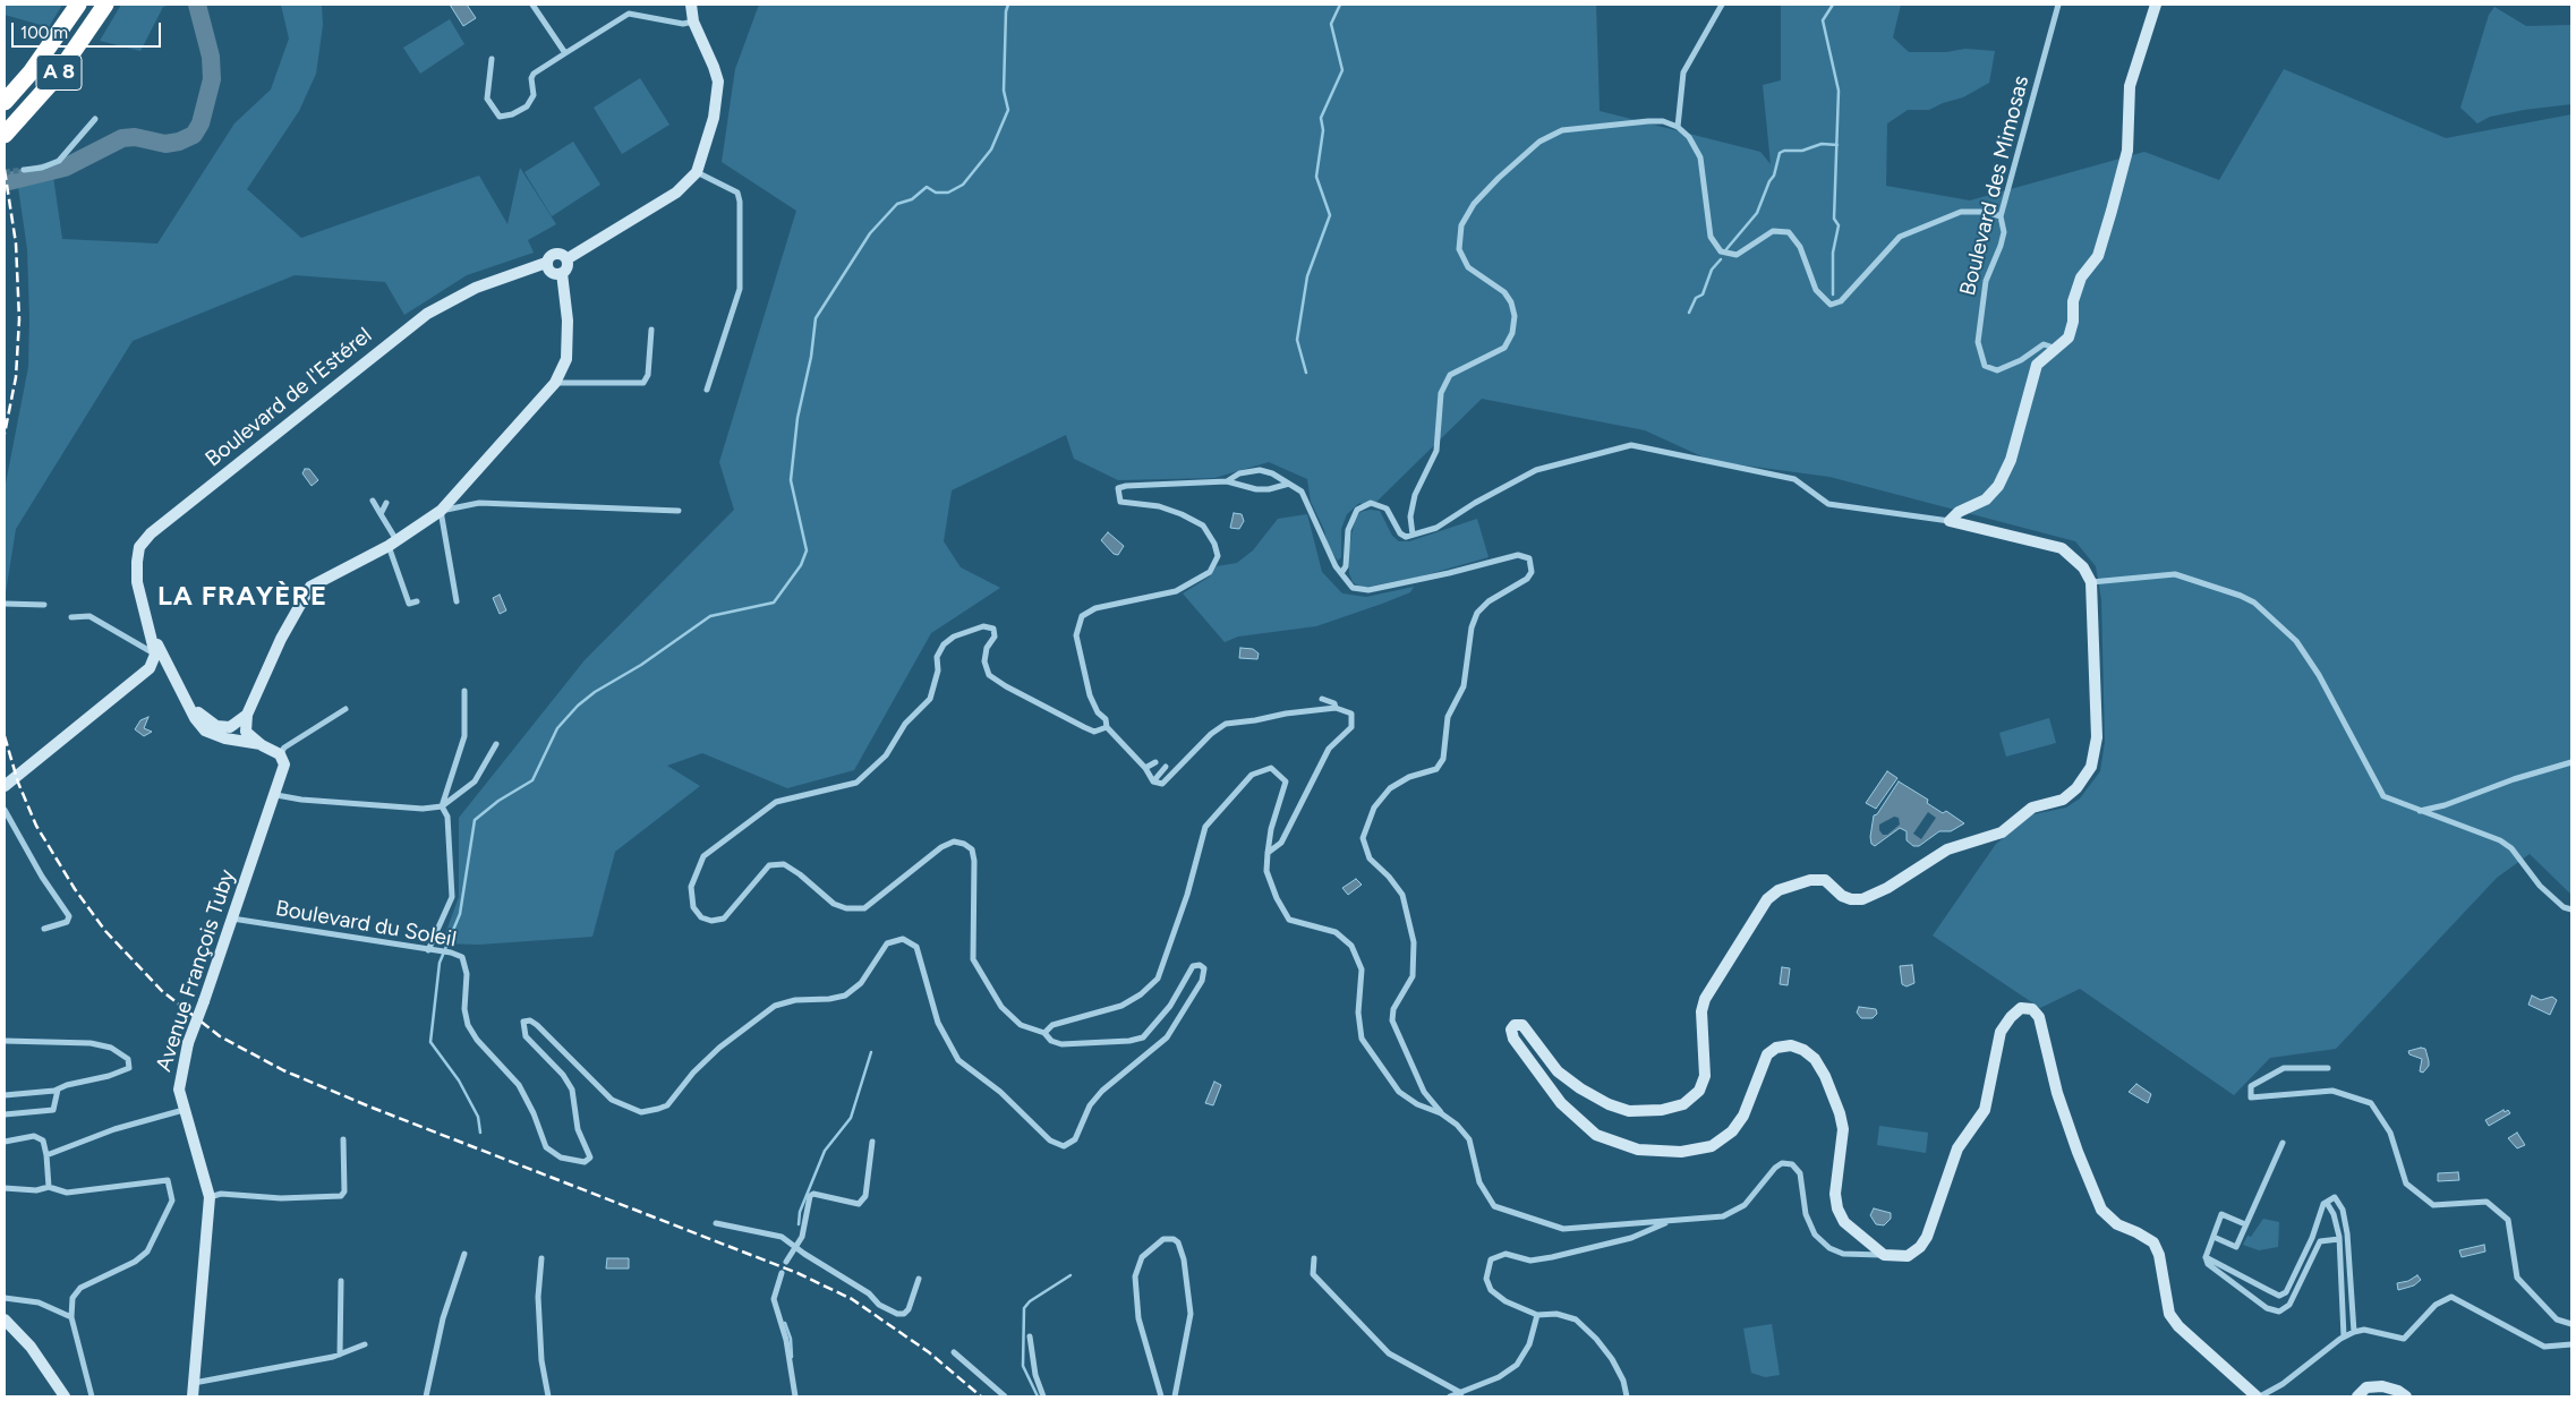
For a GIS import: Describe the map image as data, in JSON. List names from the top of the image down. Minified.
{"streets":{"highway":["A 8"],"street":["Boulevard des Mimosas","Boulevard de l'Estérel","Boulevard du Soleil","Avenue François Tuby"]},"crossings":[["Boulevard du Soleil","Avenue François Tuby"]],"districts":["LA FRAYÈRE"],"scale_bar":"100 m"}
